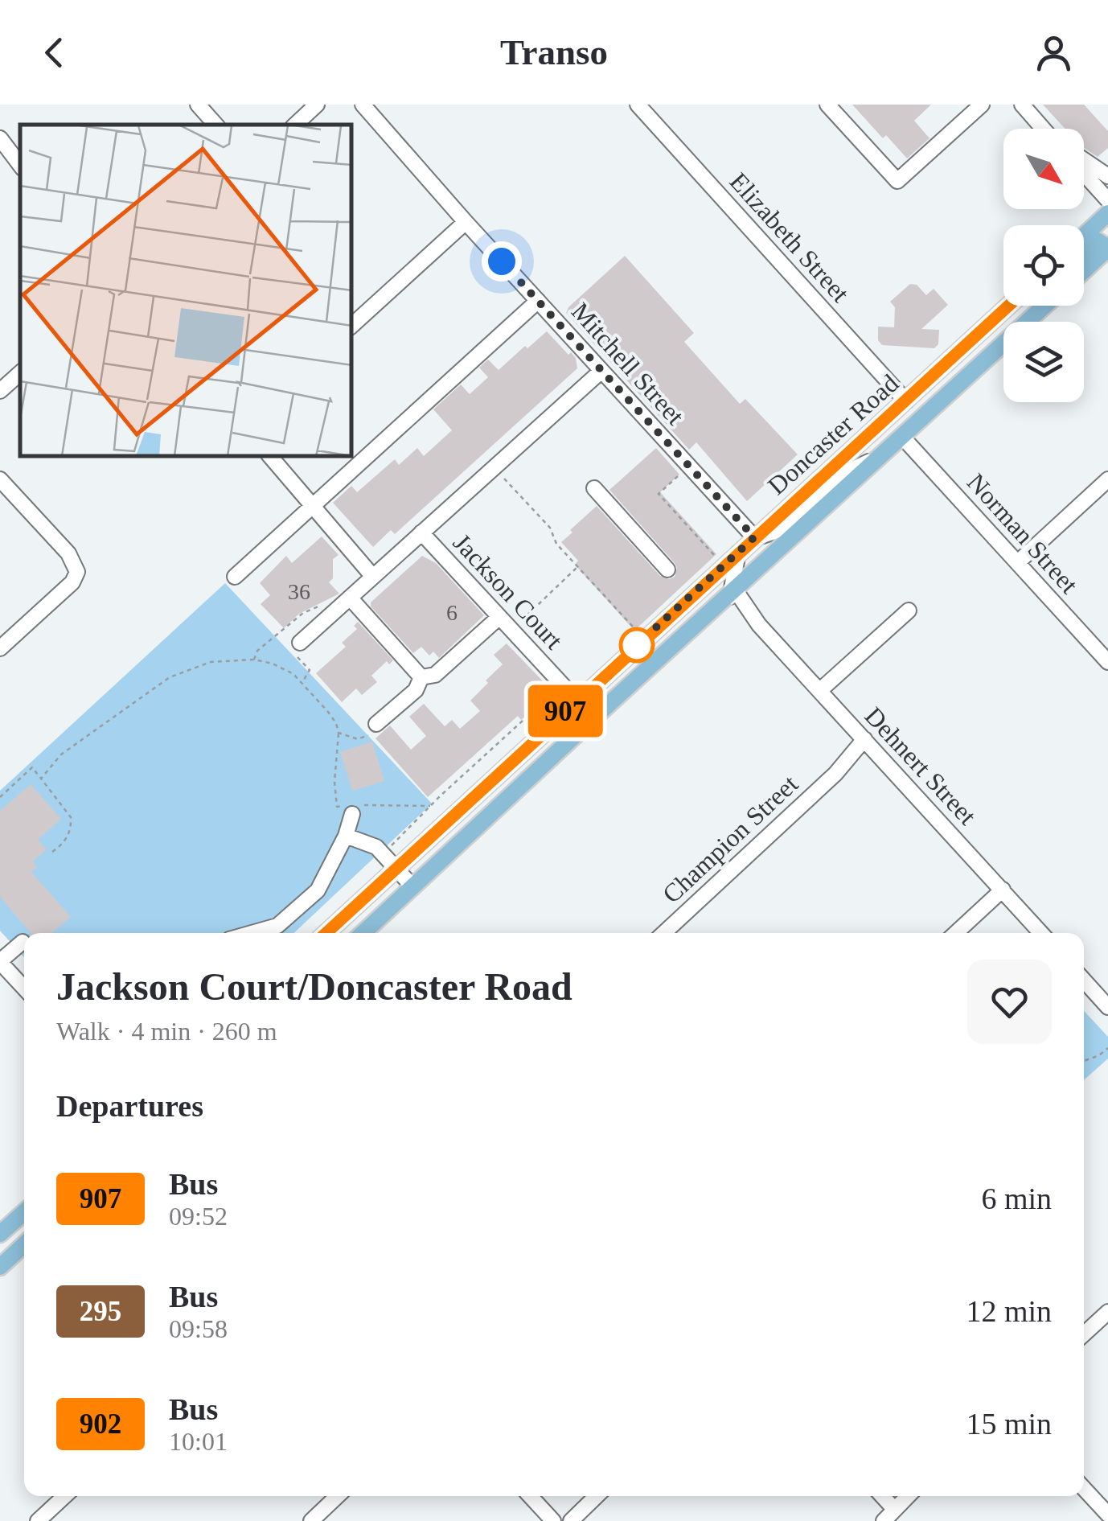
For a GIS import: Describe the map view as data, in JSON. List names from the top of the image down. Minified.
{"streets":{"main road":["Doncaster Road"],"street":["Elizabeth Street","Mitchell Street","Norman Street","Jackson Court","Dehnert Street","Champion Street"]},"crossings":[["Elizabeth Street","Doncaster Road"],["Mitchell Street","Doncaster Road"],["Mitchell Street","Jackson Court"],["Doncaster Road","Norman Street"],["Doncaster Road","Jackson Court"],["Doncaster Road","Dehnert Street"],["Dehnert Street","Champion Street"]],"lines":["bus line 907"],"house_numbers":["36","6"],"north":"bottom right","page":{"header":"Transo","on_map":"907","heading":[["Jackson Court/Doncaster Road","Walk · 4 min · 260 m"],"Departures"],"list":[{"mark":"907","name":"Bus","note":"09:52","value":"6 min"},{"mark":"295","name":"Bus","note":"09:58","value":"12 min"},{"mark":"902","name":"Bus","note":"10:01","value":"15 min"}]}}
